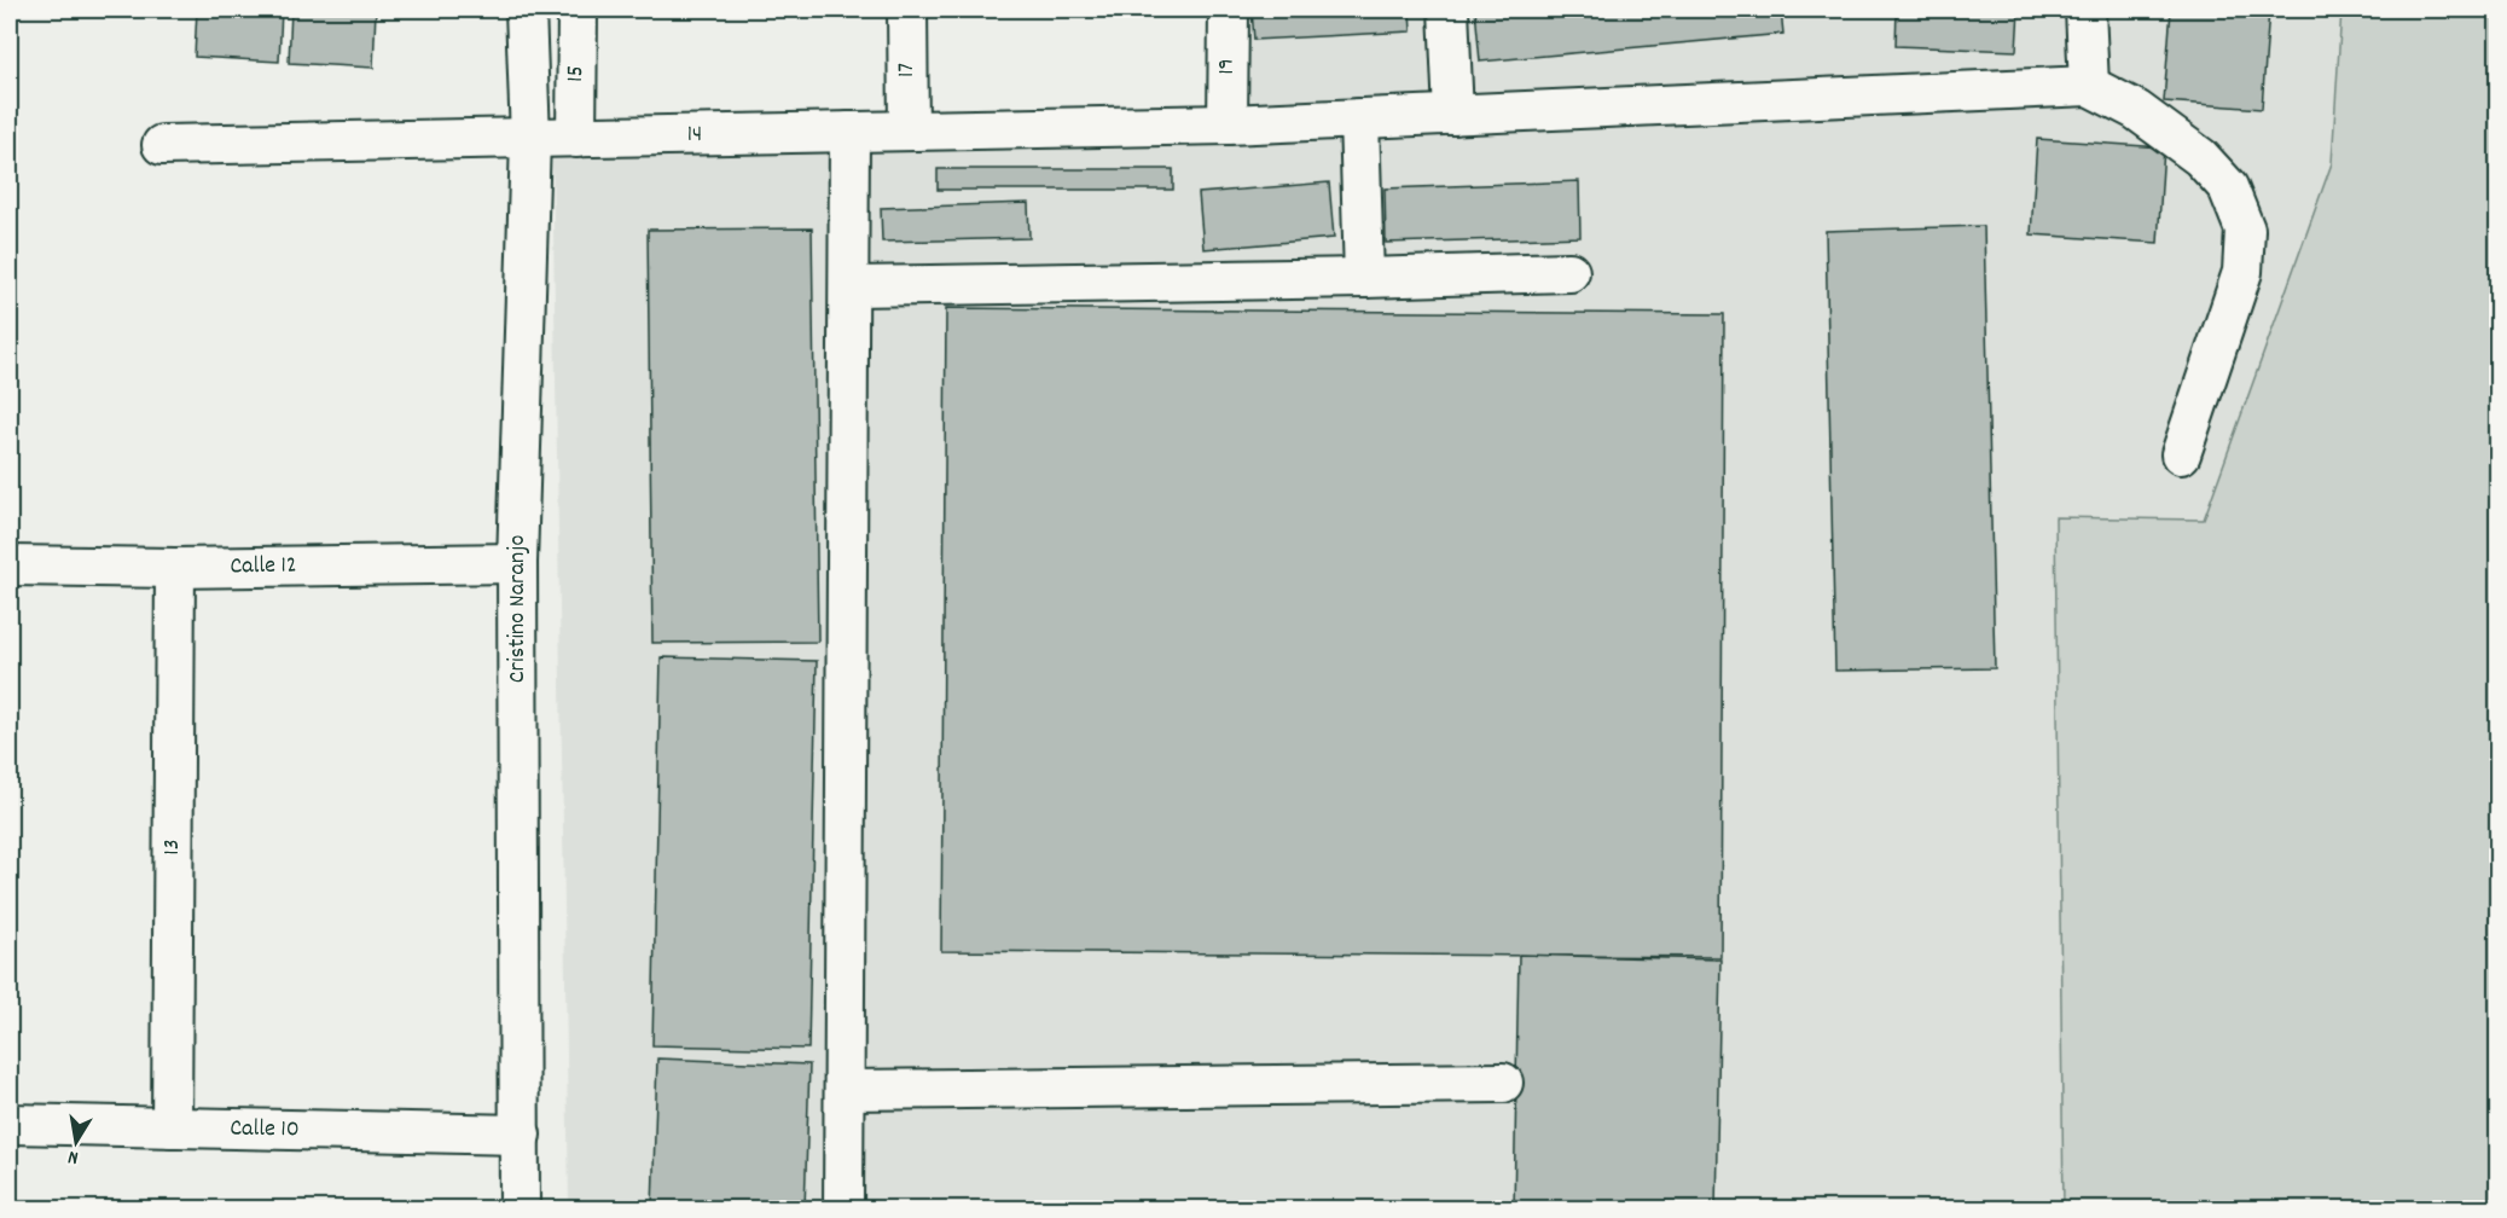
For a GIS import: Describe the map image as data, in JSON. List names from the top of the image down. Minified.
{"streets":{"street":["19","17","15","14","Calle 12","Cristino Naranjo","13","Calle 10"]},"crossings":[["19","14"],["17","14"],["15","14"],["14","Cristino Naranjo"],["Calle 12","Cristino Naranjo"],["Calle 12","13"],["Cristino Naranjo","Calle 10"],["13","Calle 10"]],"north":"bottom"}
